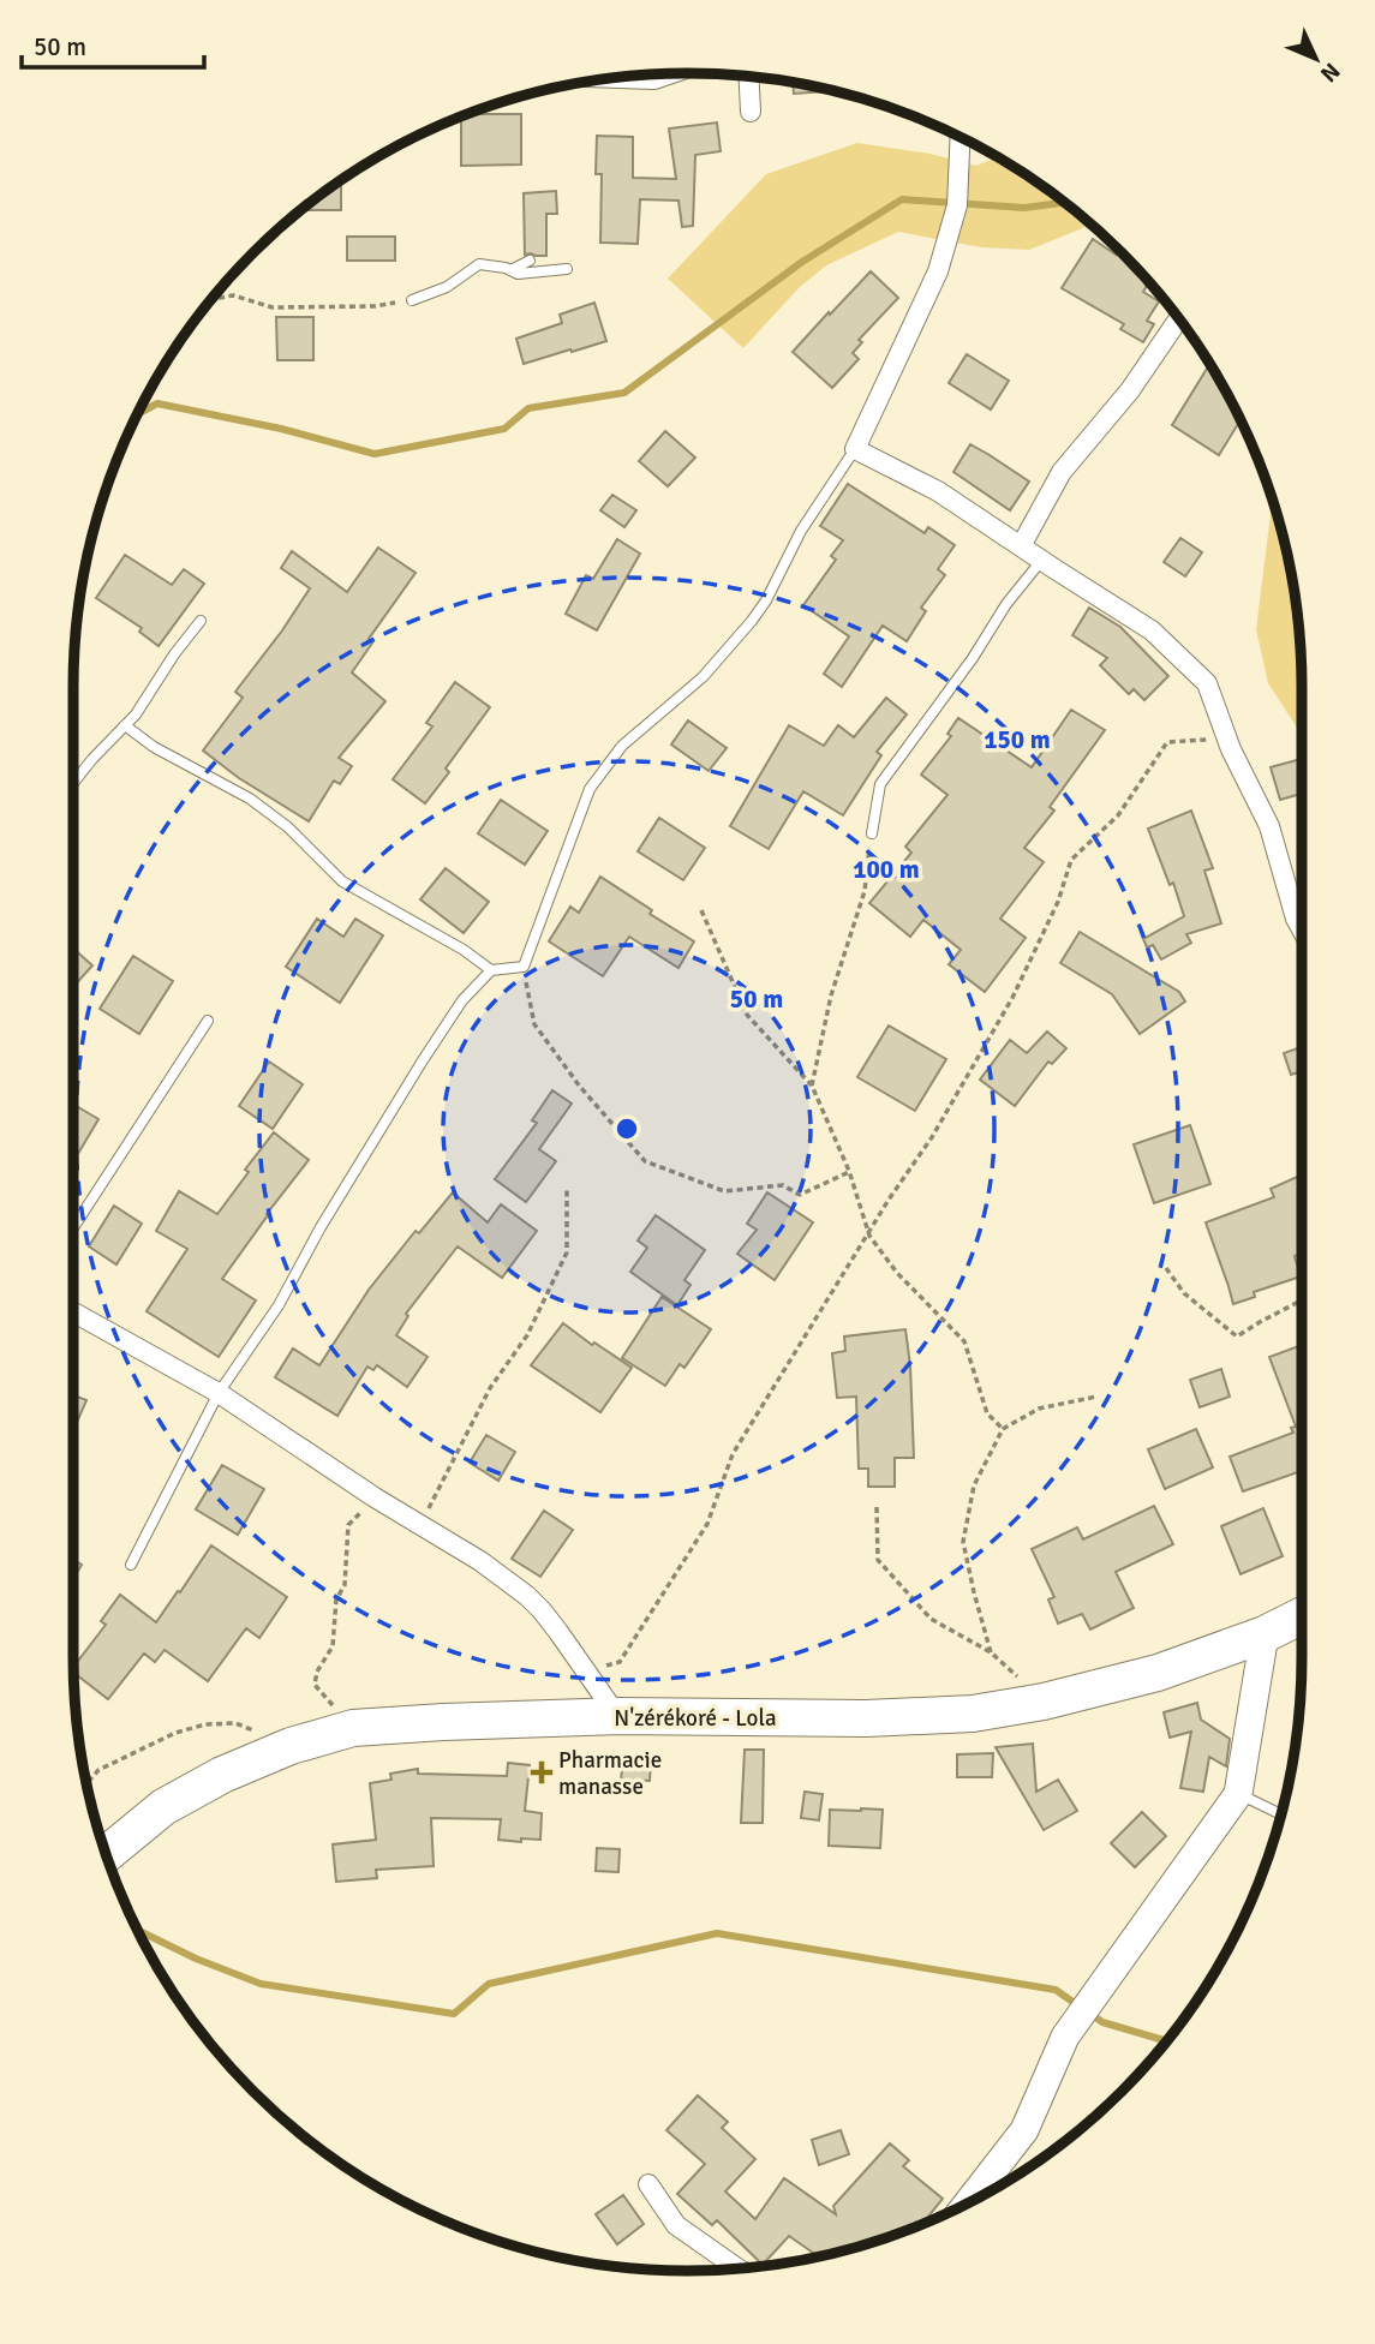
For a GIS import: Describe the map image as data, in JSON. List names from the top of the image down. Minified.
{"streets":{"highway":["N'zérékoré - Lola"]},"places":{"health":["Pharmacie manasse"]},"scale_bar":"50 m","north":"bottom right","rings":["150 m","100 m","50 m"]}
